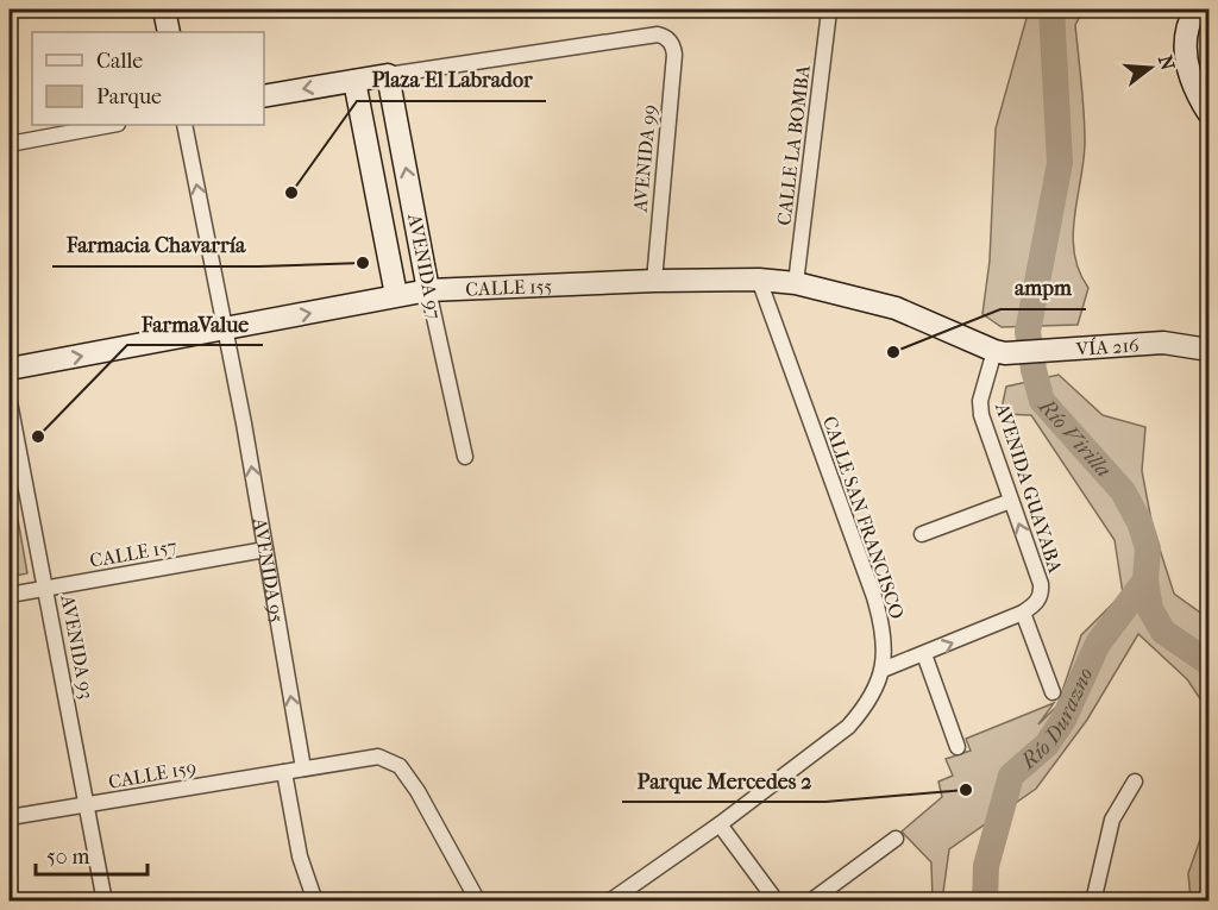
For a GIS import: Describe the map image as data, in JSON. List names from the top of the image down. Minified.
{"streets":{"main road":["AVENIDA 97","CALLE 155","VÍA 216"],"street":["CALLE LA BOMBA","AVENIDA 99","AVENIDA GUAYABA","CALLE SAN FRANCISCO","CALLE 157","AVENIDA 95","AVENIDA 93","CALLE 159"]},"crossings":[["CALLE LA BOMBA","CALLE 155"],["AVENIDA 99","AVENIDA 97"],["AVENIDA 99","CALLE 155"],["AVENIDA 97","CALLE 155"],["CALLE 155","VÍA 216"],["CALLE 155","AVENIDA GUAYABA"],["CALLE 155","CALLE SAN FRANCISCO"],["CALLE 155","AVENIDA 95"],["VÍA 216","AVENIDA GUAYABA"],["CALLE 157","AVENIDA 95"],["CALLE 157","AVENIDA 93"],["AVENIDA 95","CALLE 159"],["AVENIDA 93","CALLE 159"]],"one_way":["CALLE 155","AVENIDA GUAYABA","AVENIDA 95"],"water":["Río Virilla","Río Durazno"],"places":["Plaza El Labrador","Farmacia Chavarría","ampm","FarmaValue","Parque Mercedes 2"],"legend":["Calle","Parque"],"scale_bar":"50 m","north":"right"}
